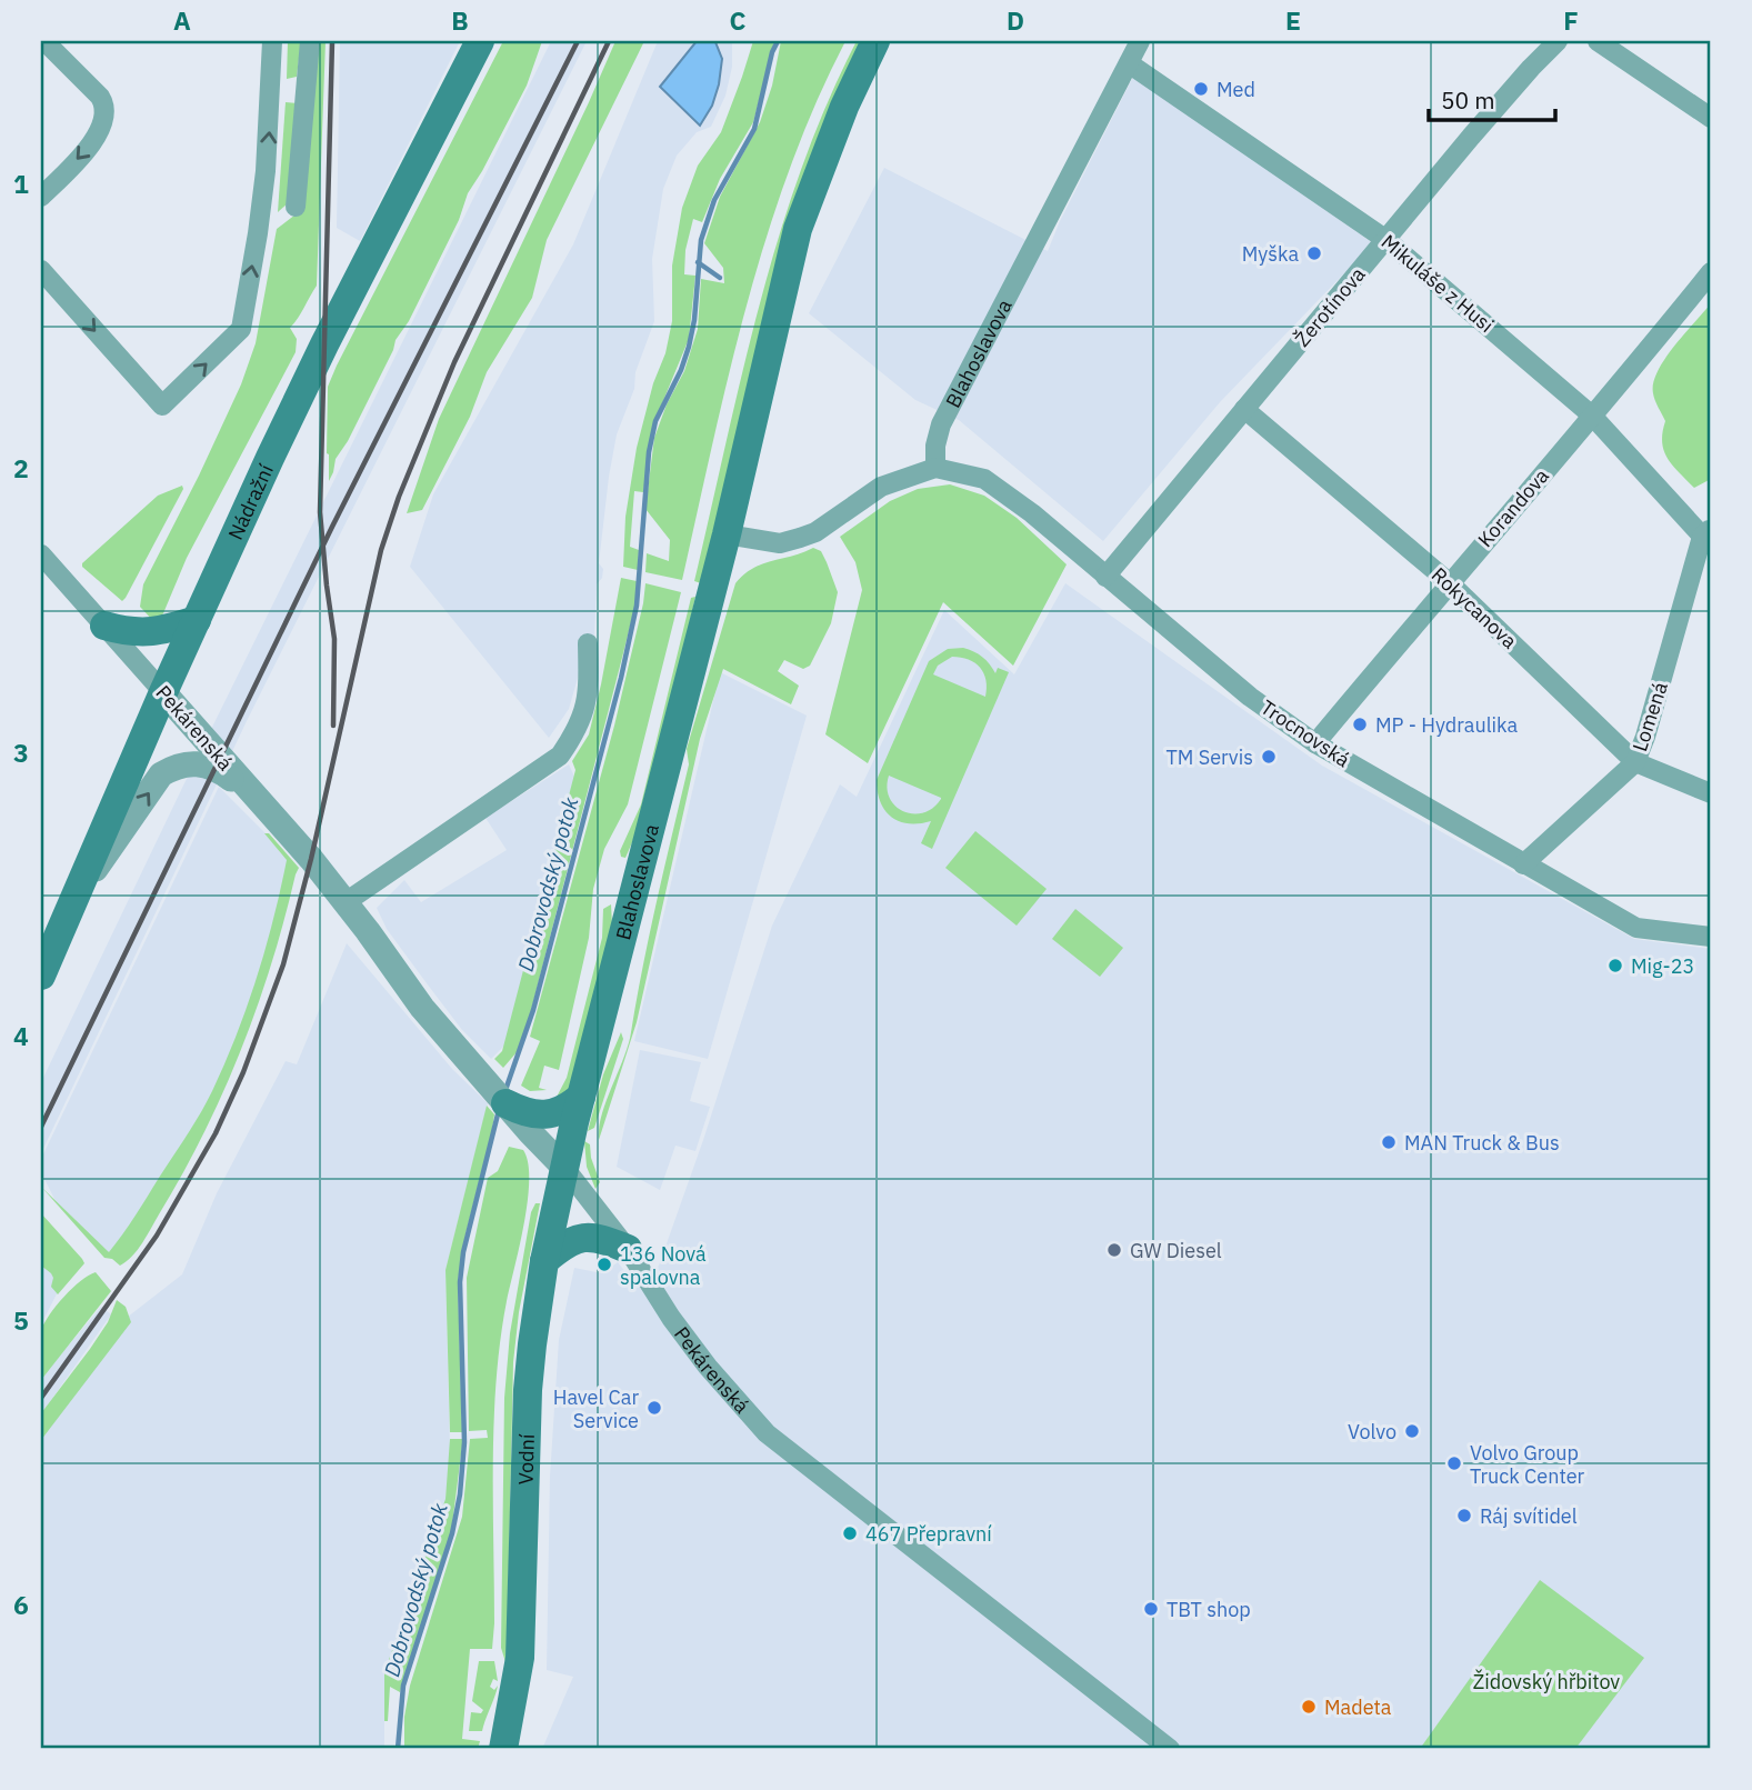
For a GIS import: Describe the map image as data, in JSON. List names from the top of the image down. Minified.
{"streets":{"main road":["Blahoslavova","Nádražní","Vodní"],"street":["Mikuláše z Husi","Žerotínova","Korandova","Rokycanova","Lomená","Pekárenská","Trocnovská"]},"crossings":[["Mikuláše z Husi","Žerotínova"],["Mikuláše z Husi","Blahoslavova"],["Mikuláše z Husi","Korandova"],["Mikuláše z Husi","Lomená"],["Žerotínova","Rokycanova"],["Žerotínova","Trocnovská"],["Blahoslavova","Pekárenská"],["Blahoslavova","Trocnovská"],["Blahoslavova","Vodní"],["Nádražní","Pekárenská"],["Korandova","Rokycanova"],["Korandova","Trocnovská"],["Rokycanova","Lomená"],["Lomená","Trocnovská"],["Pekárenská","Vodní"]],"water":["Dobrovodský potok"],"parks":["Židovský hřbitov"],"places":["Med","Myška","MP - Hydraulika","TM Servis","Mig-23","MAN Truck & Bus","GW Diesel","136 Nová spalovna","Havel Car Service","Volvo","Volvo Group Truck Center","Ráj svítidel","467 Přepravní","TBT shop","Madeta"],"scale_bar":"50 m","grid":{"columns":["A","B","C","D","E","F"],"rows":["1","2","3","4","5","6"]}}
